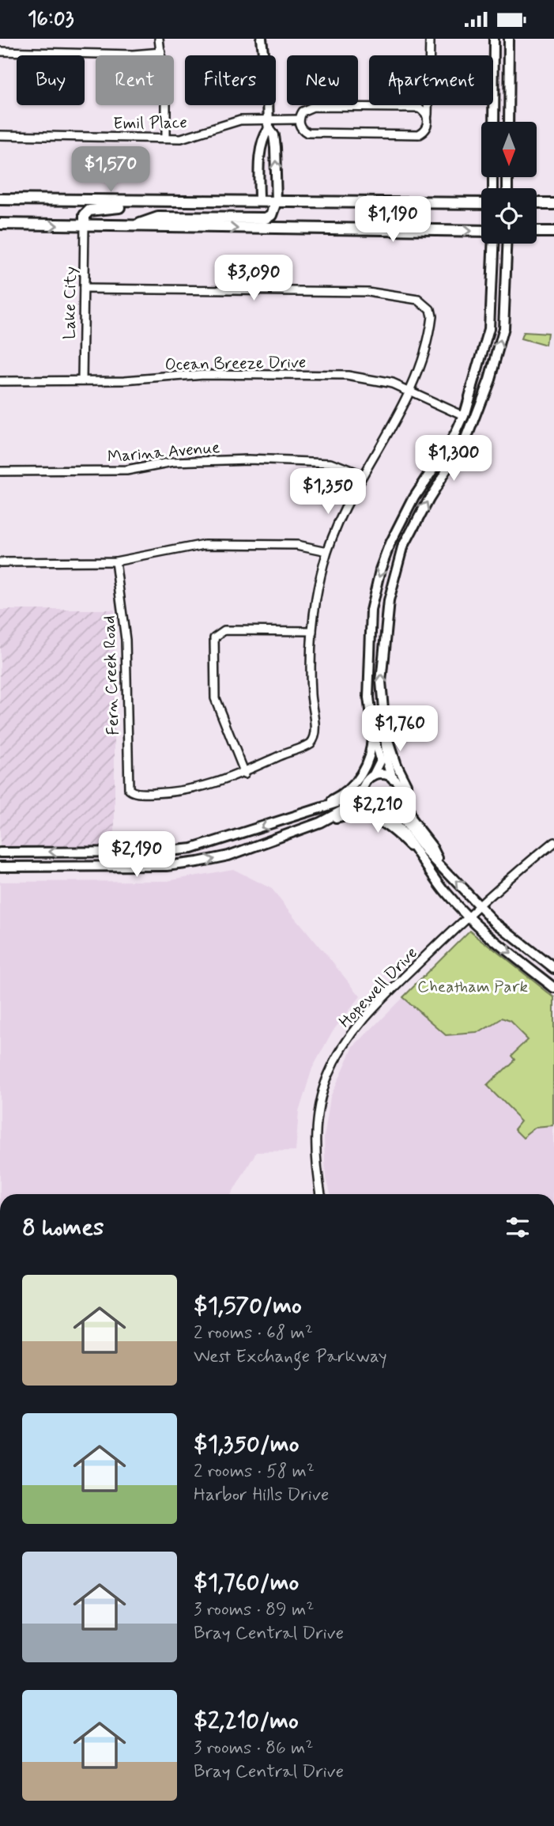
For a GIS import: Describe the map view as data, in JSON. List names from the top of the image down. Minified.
{"streets":{"street":["Emil Place","Lake City","Ocean Breeze Drive","Marina Avenue","Fern Creek Road","Hopewell Drive"]},"crossings":[["Lake City","Ocean Breeze Drive"]],"parks":["Cheatham Park"],"north":"bottom","page":{"status":"16:03","chip":["Buy","Rent","Filters","New","Apartment"],"price":["$1,570","$1,190","$3,090","$1,300","$1,350","$1,760","$2,210","$2,190"],"heading":"8 homes","list":[{"name":"$1,570/mo","note":"2 rooms · 68 m² · West Exchange Parkway"},{"name":"$1,350/mo","note":"2 rooms · 58 m² · Harbor Hills Drive"},{"name":"$1,760/mo","note":"3 rooms · 89 m² · Bray Central Drive"},{"name":"$2,210/mo","note":"3 rooms · 86 m² · Bray Central Drive"}]}}
